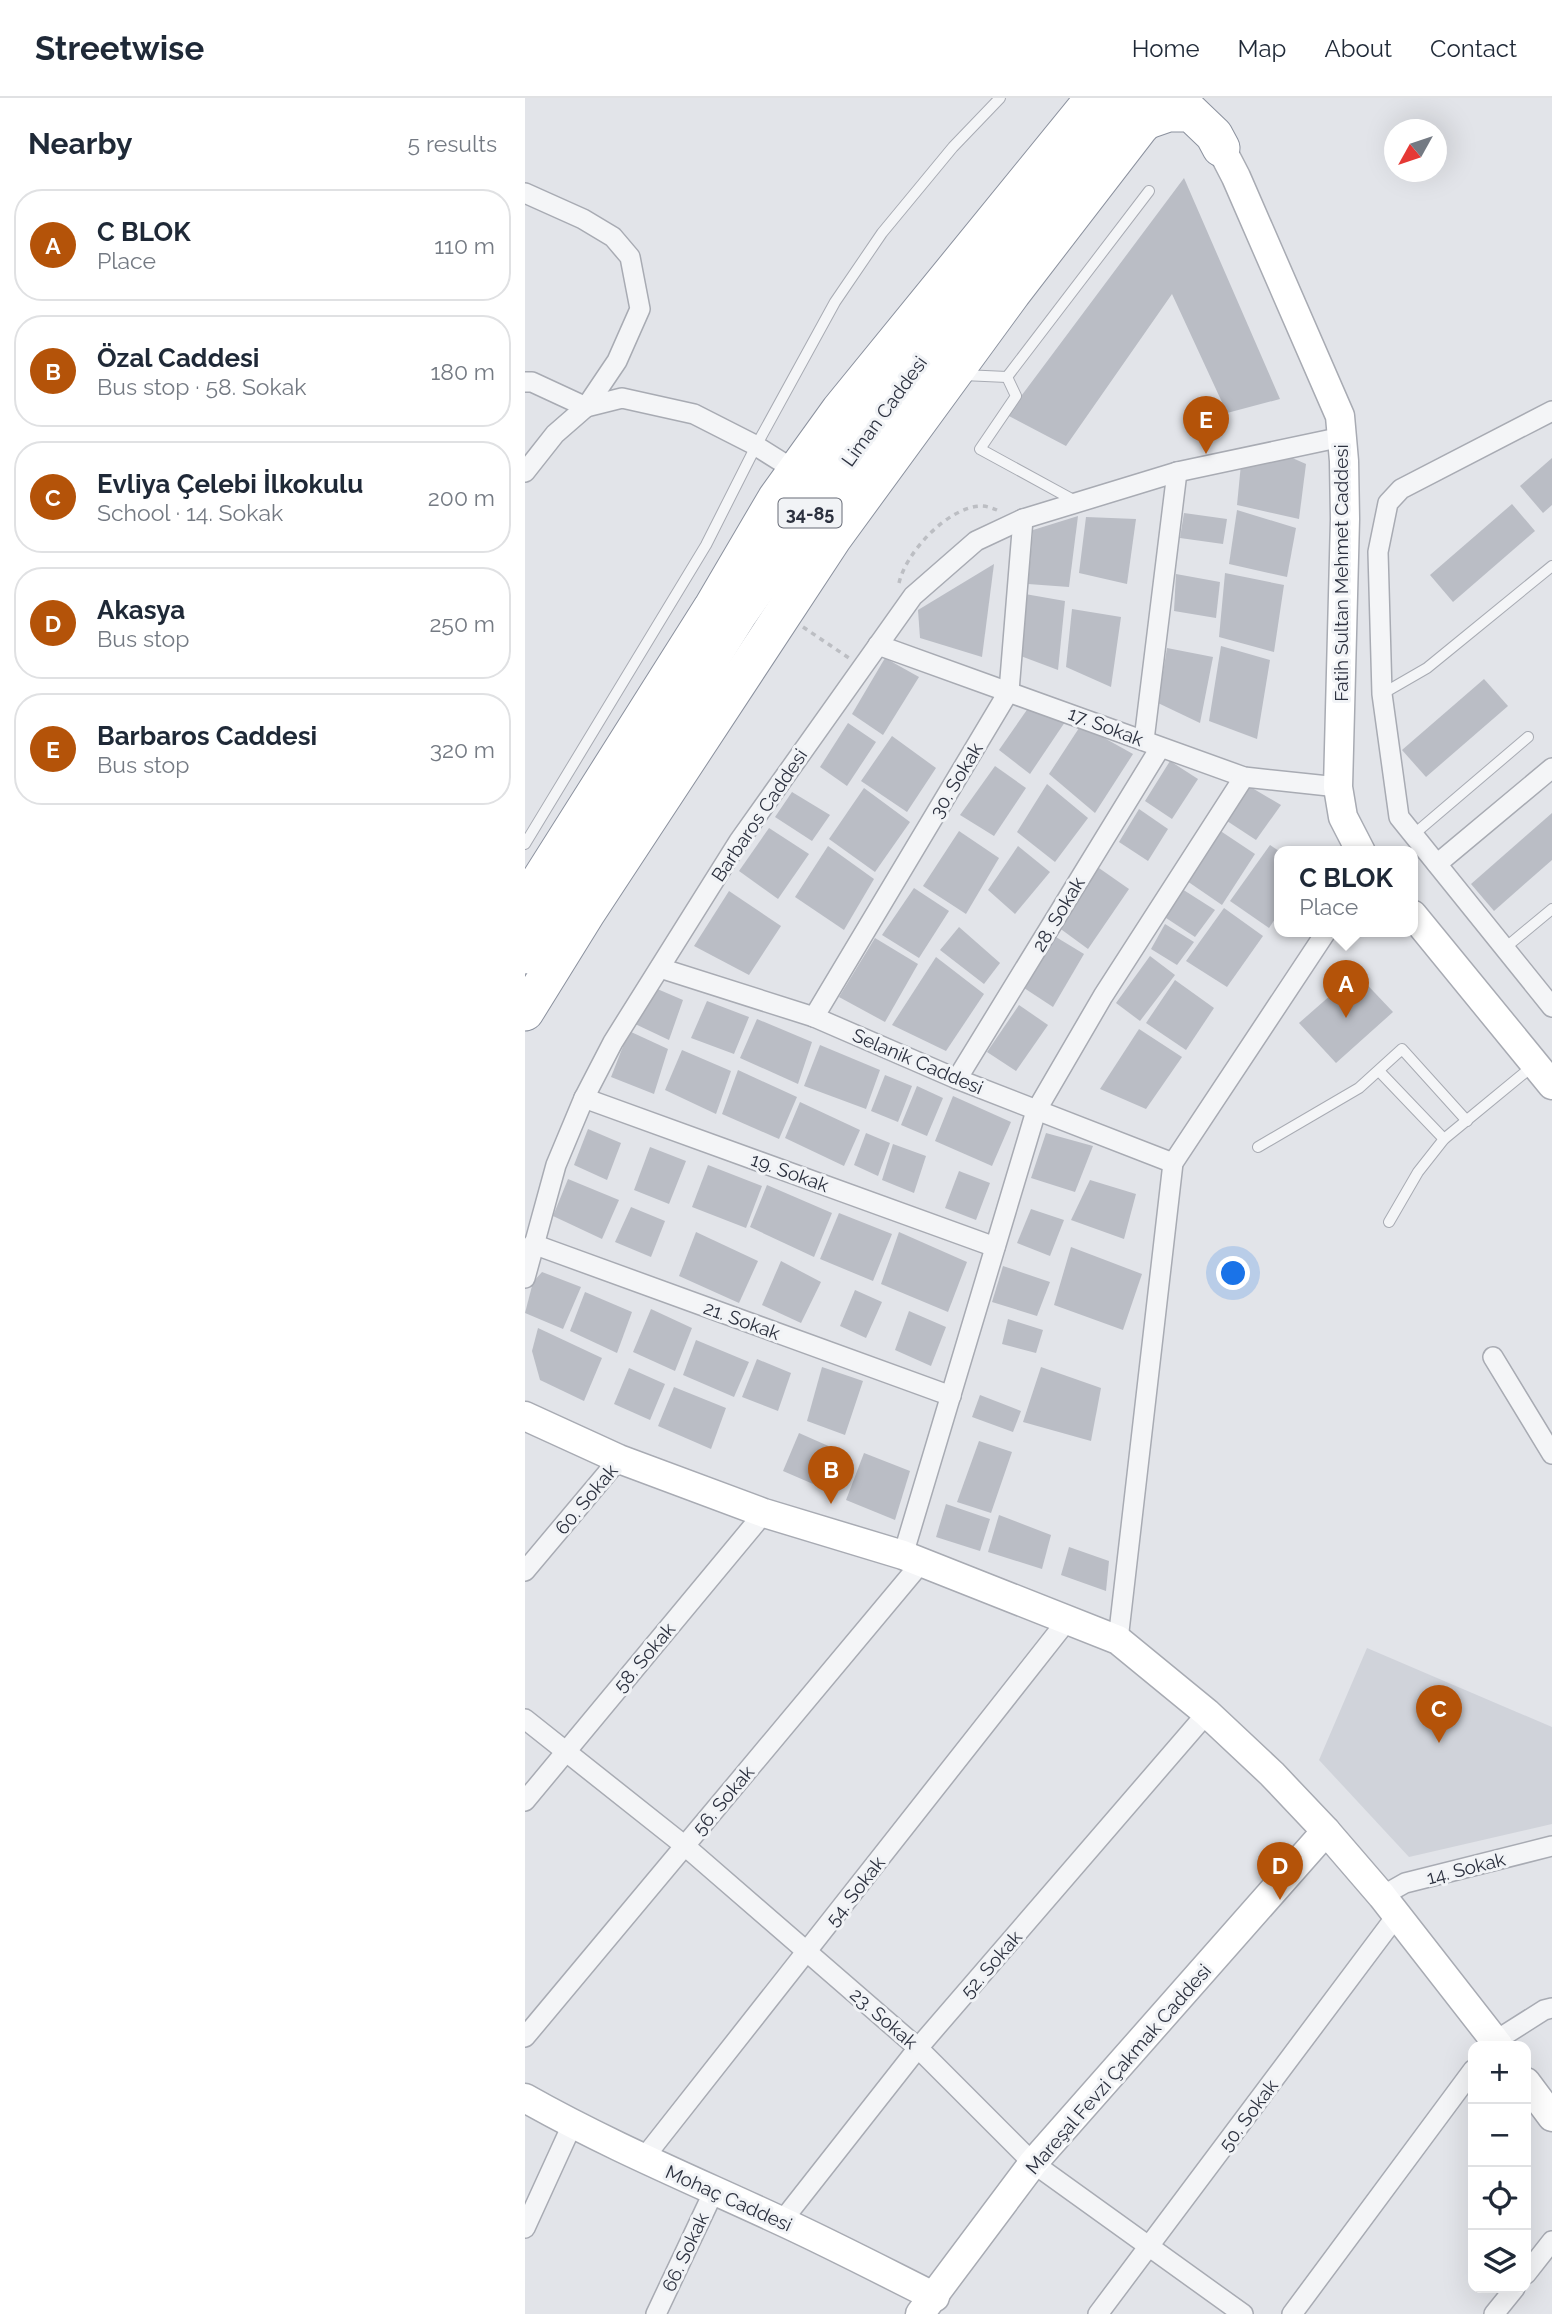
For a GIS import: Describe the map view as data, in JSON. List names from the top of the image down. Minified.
{"streets":{"highway":["Liman Caddesi","34-85"],"street":["Fatih Sultan Mehmet Caddesi","17. Sokak","30. Sokak","Barbaros Caddesi","28. Sokak","Selanik Caddesi","19. Sokak","21. Sokak","60. Sokak","58. Sokak","56. Sokak","14. Sokak","54. Sokak","52. Sokak","23. Sokak","Mareşal Fevzi Çakmak Caddesi","50. Sokak","Mohaç Caddesi","66. Sokak"]},"crossings":[["Fatih Sultan Mehmet Caddesi","17. Sokak"],["Fatih Sultan Mehmet Caddesi","Barbaros Caddesi"],["17. Sokak","30. Sokak"],["17. Sokak","Barbaros Caddesi"],["17. Sokak","28. Sokak"],["30. Sokak","Barbaros Caddesi"],["30. Sokak","Selanik Caddesi"],["Barbaros Caddesi","28. Sokak"],["Barbaros Caddesi","Selanik Caddesi"],["Barbaros Caddesi","19. Sokak"],["Barbaros Caddesi","21. Sokak"],["28. Sokak","Selanik Caddesi"],["58. Sokak","23. Sokak"],["56. Sokak","23. Sokak"],["14. Sokak","50. Sokak"],["54. Sokak","23. Sokak"],["54. Sokak","Mohaç Caddesi"],["52. Sokak","23. Sokak"],["52. Sokak","Mohaç Caddesi"],["23. Sokak","Mareşal Fevzi Çakmak Caddesi"],["23. Sokak","50. Sokak"],["Mareşal Fevzi Çakmak Caddesi","Mohaç Caddesi"],["Mohaç Caddesi","66. Sokak"]],"north":"bottom left","page":{"header":"Streetwise","nav":["Home","Map","About","Contact"],"heading":["Nearby","5 results"],"list":[{"mark":"A","name":"C BLOK","note":"Place","value":"110 m"},{"mark":"B","name":"Özal Caddesi","note":"Bus stop · 58. Sokak","value":"180 m"},{"mark":"C","name":"Evliya Çelebi İlkokulu","note":"School · 14. Sokak","value":"200 m"},{"mark":"D","name":"Akasya","note":"Bus stop","value":"250 m"},{"mark":"E","name":"Barbaros Caddesi","note":"Bus stop","value":"320 m"}],"pins":["E","A","B","C","D"],"popup":["C BLOK","Place"],"map_buttons":["+","−"]}}
